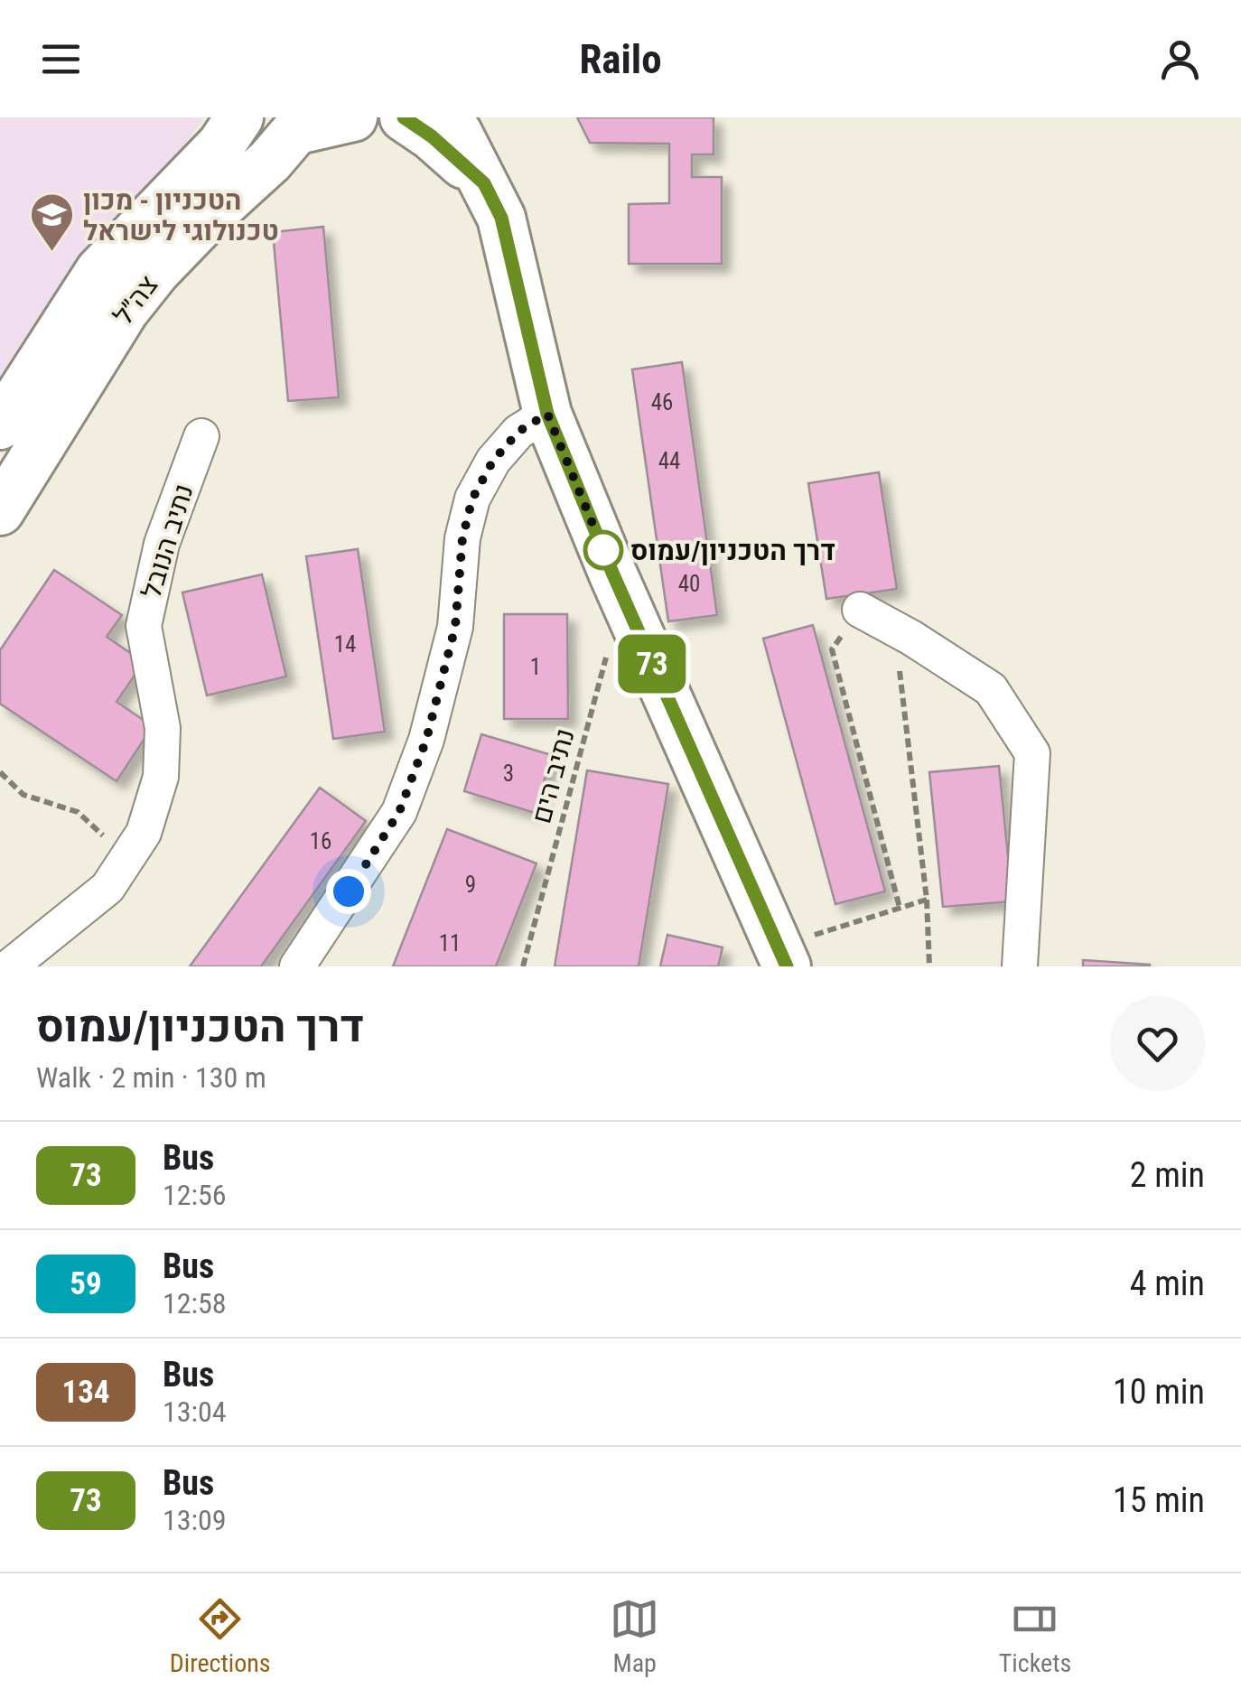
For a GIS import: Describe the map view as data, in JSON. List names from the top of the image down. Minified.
{"streets":{"street":["צה״ל","נתיב הנובל"],"path":["נתיב הים"]},"places":{"school or university":["הטכניון - מכון טכנולוגי לישראל"],"other":["דרך הטכניון/עמוס"]},"lines":["bus line 73"],"house_numbers":["46","44","40","14","1","3","16","9","11"],"page":{"header":"Railo","on_map":"73","heading":["דרך הטכניון/עמוס","Walk · 2 min · 130 m"],"list":[{"mark":"73","name":"Bus","note":"12:56","value":"2 min"},{"mark":"59","name":"Bus","note":"12:58","value":"4 min"},{"mark":"134","name":"Bus","note":"13:04","value":"10 min"},{"mark":"73","name":"Bus","note":"13:09","value":"15 min"}],"tabs":["Directions","Map","Tickets"]}}
